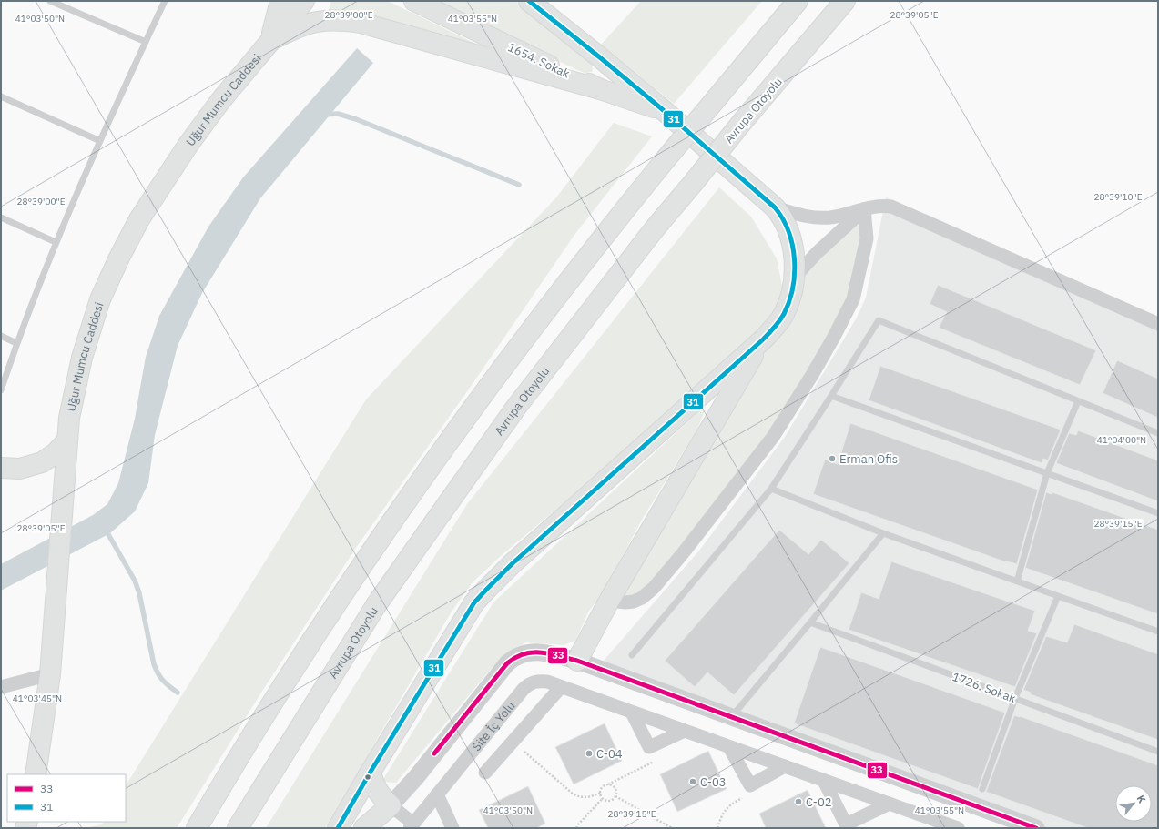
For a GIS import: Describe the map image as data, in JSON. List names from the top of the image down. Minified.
{"streets":{"main road":["1654. Sokak","Uğur Mumcu Caddesi","Avrupa Otoyolu"],"street":["Site İç Yolu"],"lane":["1726. Sokak"]},"places":["Erman Ofis","C-04","C-03","C-02"],"lines":["transit line 31","transit line 33"],"legend":["33","31"],"north":"top right","coordinates":["28°39'00\"E","28°39'05\"E","41°03'50\"N","41°03'55\"N","28°39'10\"E","41°04'00\"N","28°39'15\"E","41°03'45\"N"]}
